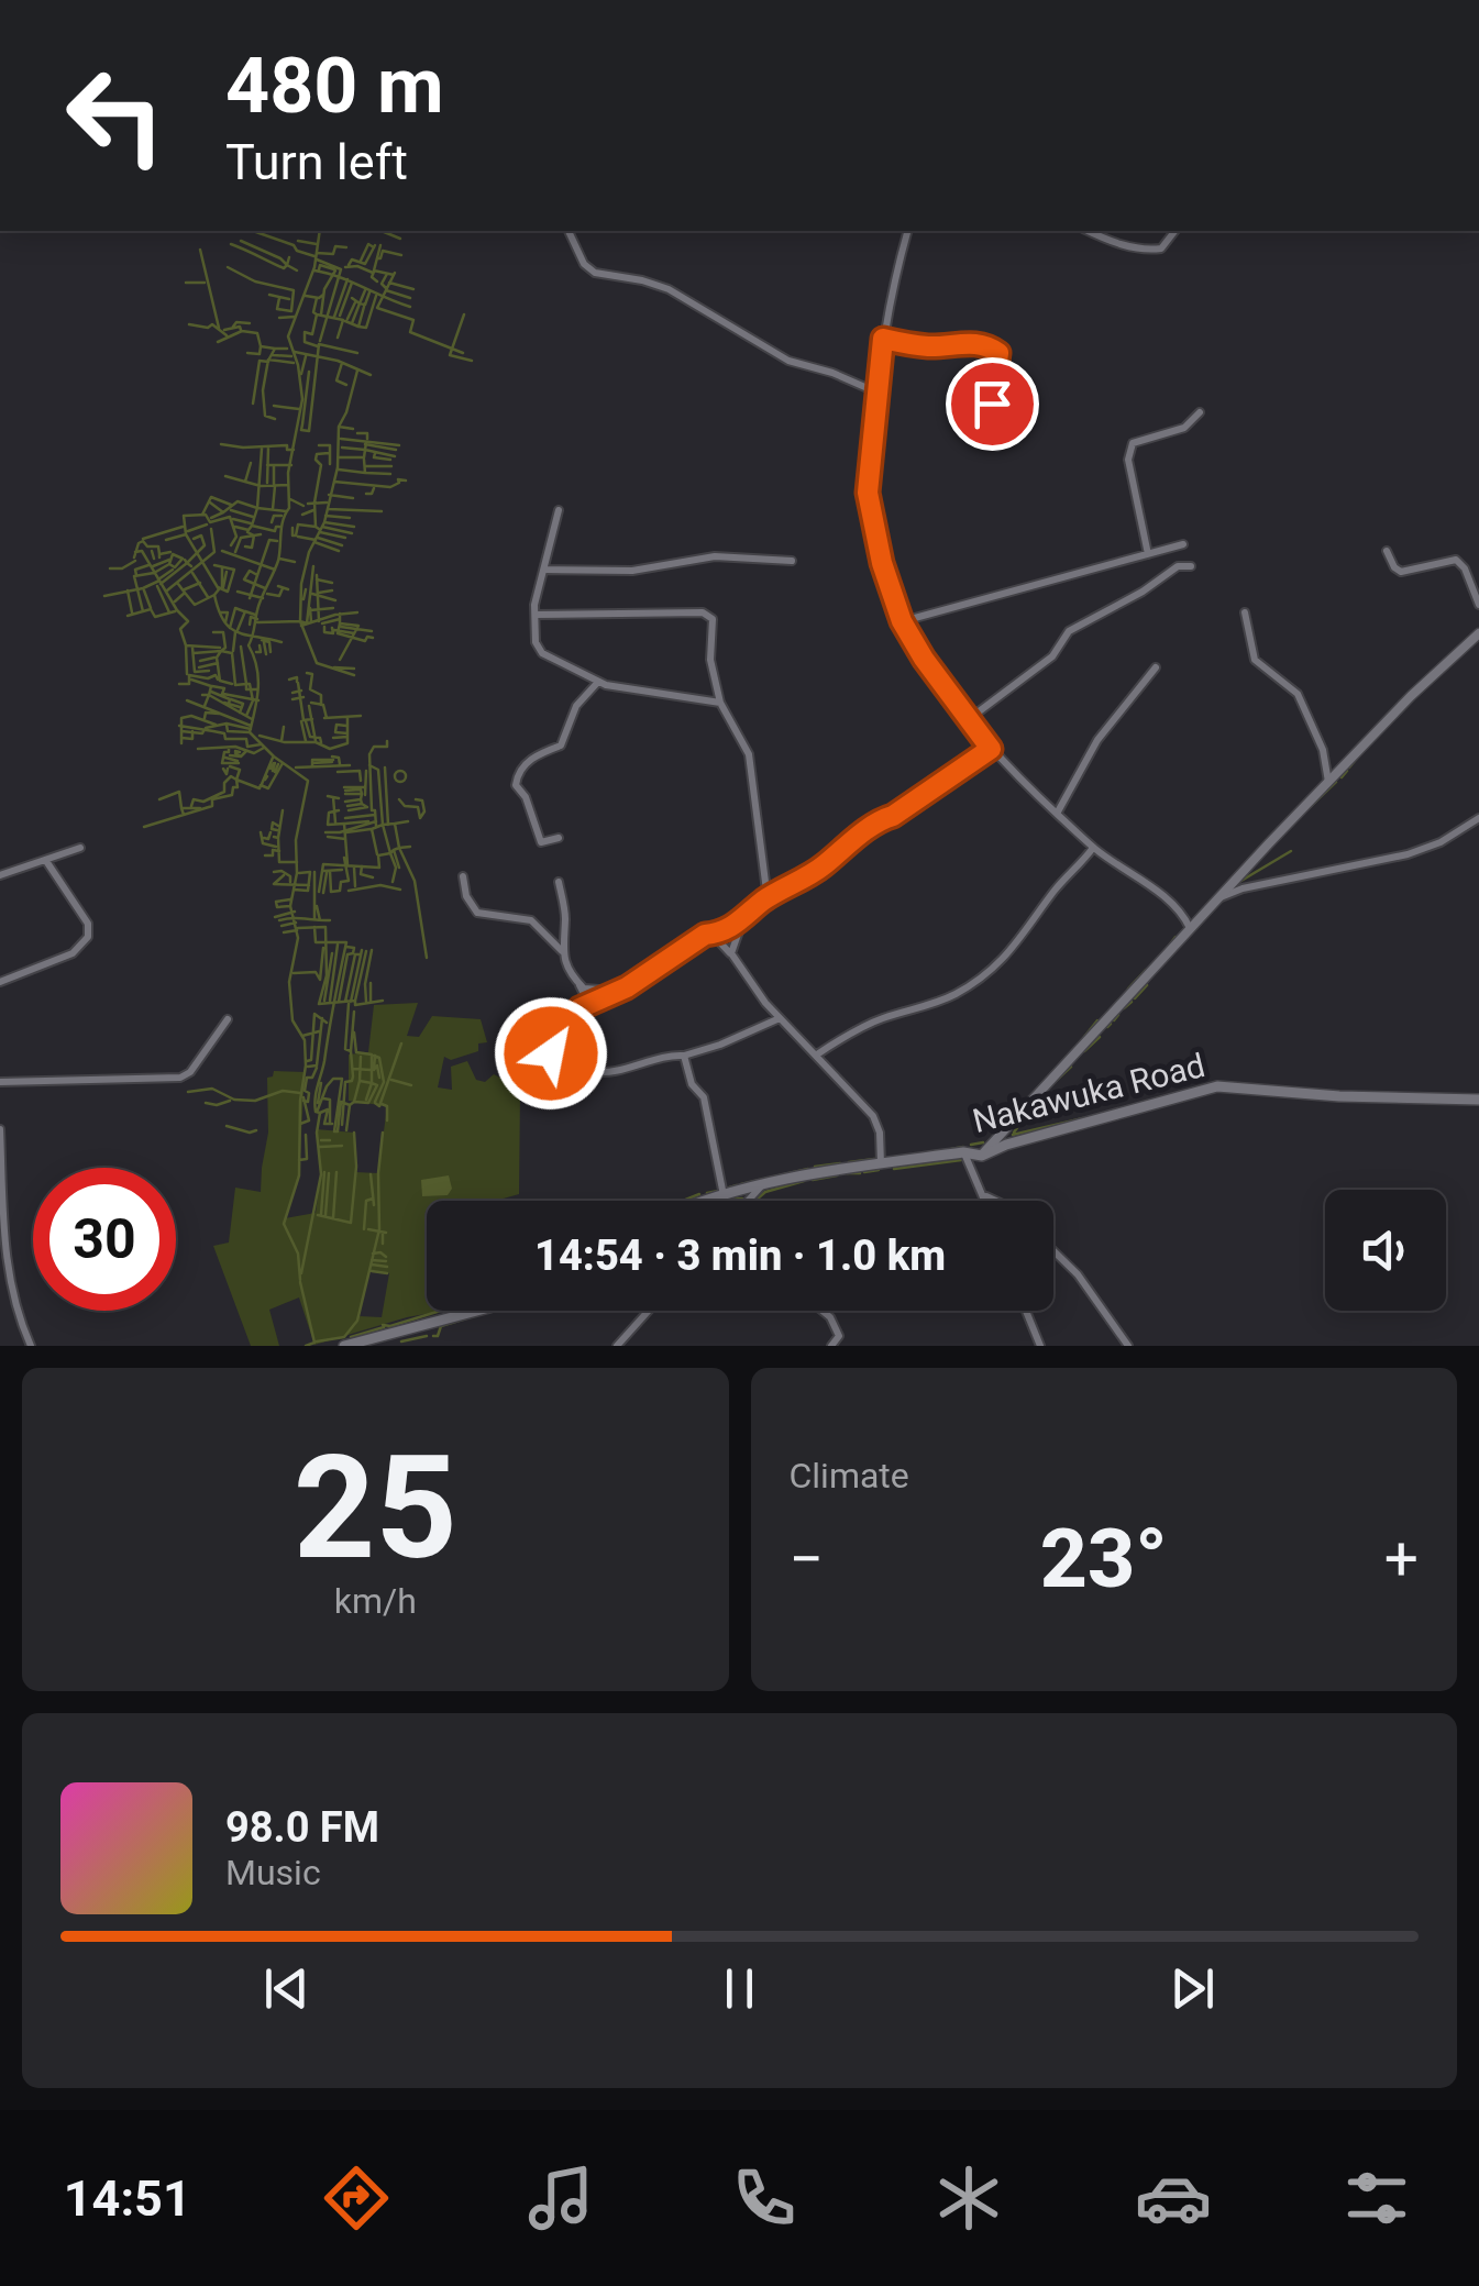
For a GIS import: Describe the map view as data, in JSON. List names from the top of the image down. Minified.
{"streets":{"main road":["Nakawuka Road"]},"page":{"turn":["480 m","Turn left"],"limit":"30","trip":"14:54 · 3 min · 1.0 km","tile":[["25","km/h"],"Climate"],"heat":["−","23°","+"],"song":["98.0 FM","Music"],"tabs":"14:51"}}
